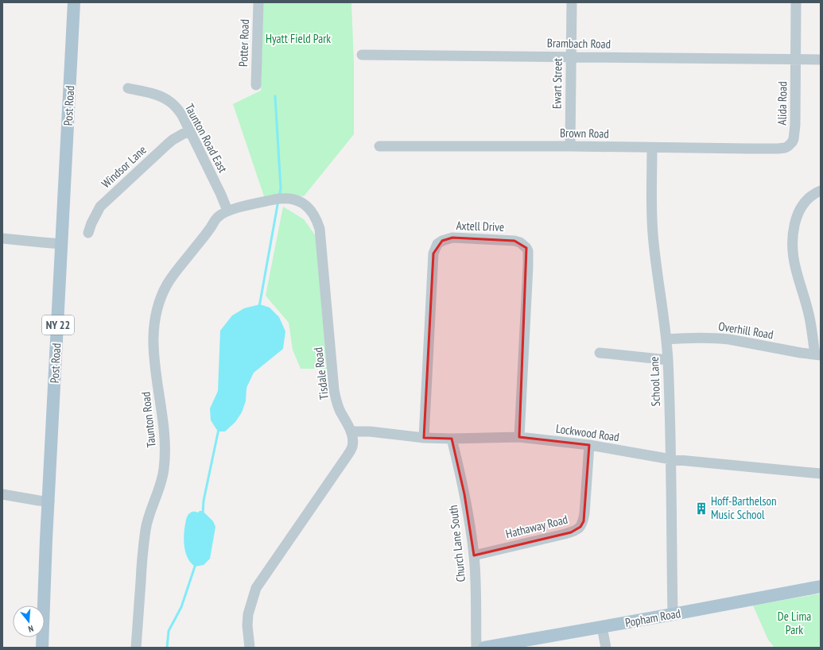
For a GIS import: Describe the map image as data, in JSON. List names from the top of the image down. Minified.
{"streets":{"main road":["Post Road","NY 22","Popham Road"],"street":["Potter Road","Brambach Road","Ewart Street","Alida Road","Brown Road","Taunton Road East","Windsor Lane","Axtell Drive","Overhill Road","Tisdale Road","School Lane","Taunton Road","Lockwood Road","Hathaway Road","Church Lane South"]},"crossings":[["Brambach Road","Ewart Street"],["Brambach Road","Alida Road"],["Ewart Street","Brown Road"],["Alida Road","Brown Road"],["Brown Road","School Lane"],["Taunton Road East","Windsor Lane"],["Taunton Road East","Tisdale Road"],["Taunton Road East","Taunton Road"],["Axtell Drive","Lockwood Road"],["Overhill Road","School Lane"],["Tisdale Road","Taunton Road"],["Tisdale Road","Lockwood Road"],["School Lane","Lockwood Road"],["School Lane","Popham Road"],["Lockwood Road","Hathaway Road"],["Lockwood Road","Church Lane South"],["Hathaway Road","Church Lane South"]],"parks":["Hyatt Field Park","De Lima Park"],"places":{"building":["Hoff-Barthelson Music School"]},"north":"bottom"}
